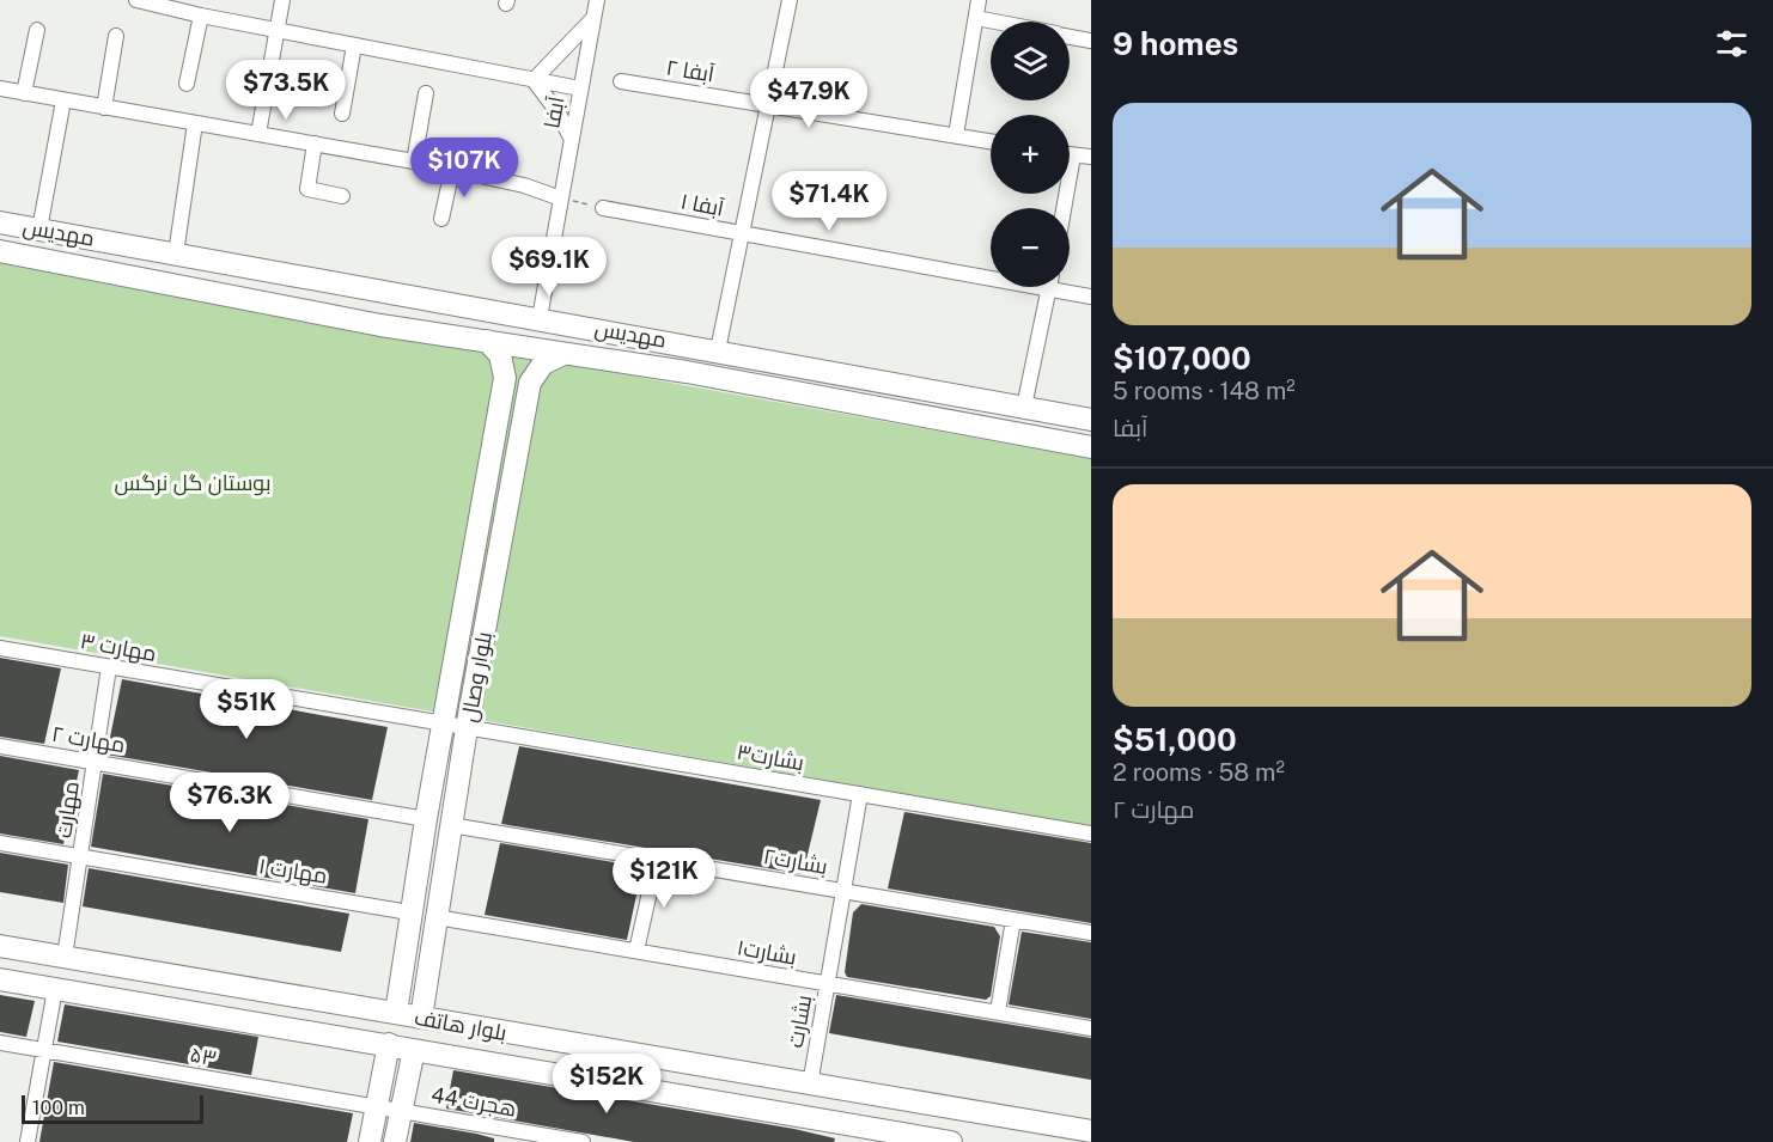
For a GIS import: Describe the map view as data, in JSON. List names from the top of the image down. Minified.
{"streets":{"street":["آبفا ۲","آبفا","آبفا ۱","مهدیس","مهارت ۳","بلوار وصال","مهارت ۲","بشارت۳","مهارت","بشارت۲","مهارت ۱","بشارت۱","بشارت","بلوار هاتف","۵۳","هجرت 44"]},"crossings":[["آبفا","مهدیس"],["مهدیس","بلوار وصال"],["مهارت ۳","بلوار وصال"],["مهارت ۳","بشارت۳"],["مهارت ۳","مهارت"],["بلوار وصال","مهارت ۲"],["بلوار وصال","بشارت۳"],["بلوار وصال","بشارت۲"],["بلوار وصال","مهارت ۱"],["بلوار وصال","بشارت۱"],["بلوار وصال","بلوار هاتف"],["مهارت ۲","مهارت"],["بشارت۳","بشارت"],["مهارت","مهارت ۱"],["مهارت","بلوار هاتف"],["بشارت۲","بشارت"],["بشارت۱","بشارت"],["بشارت","بلوار هاتف"],["۵۳","هجرت 44"]],"parks":["بوستان گل نرگس"],"scale_bar":"100 m","page":{"heading":"9 homes","map_buttons":["+","−"],"price":["$73.5K","$47.9K","$107K","$71.4K","$69.1K","$51K","$76.3K","$121K","$152K"],"list":[{"name":"$107,000","note":"5 rooms · 148 m² · آبفا"},{"name":"$51,000","note":"2 rooms · 58 m² · مهارت ۲"}],"scale":"100 m"}}
